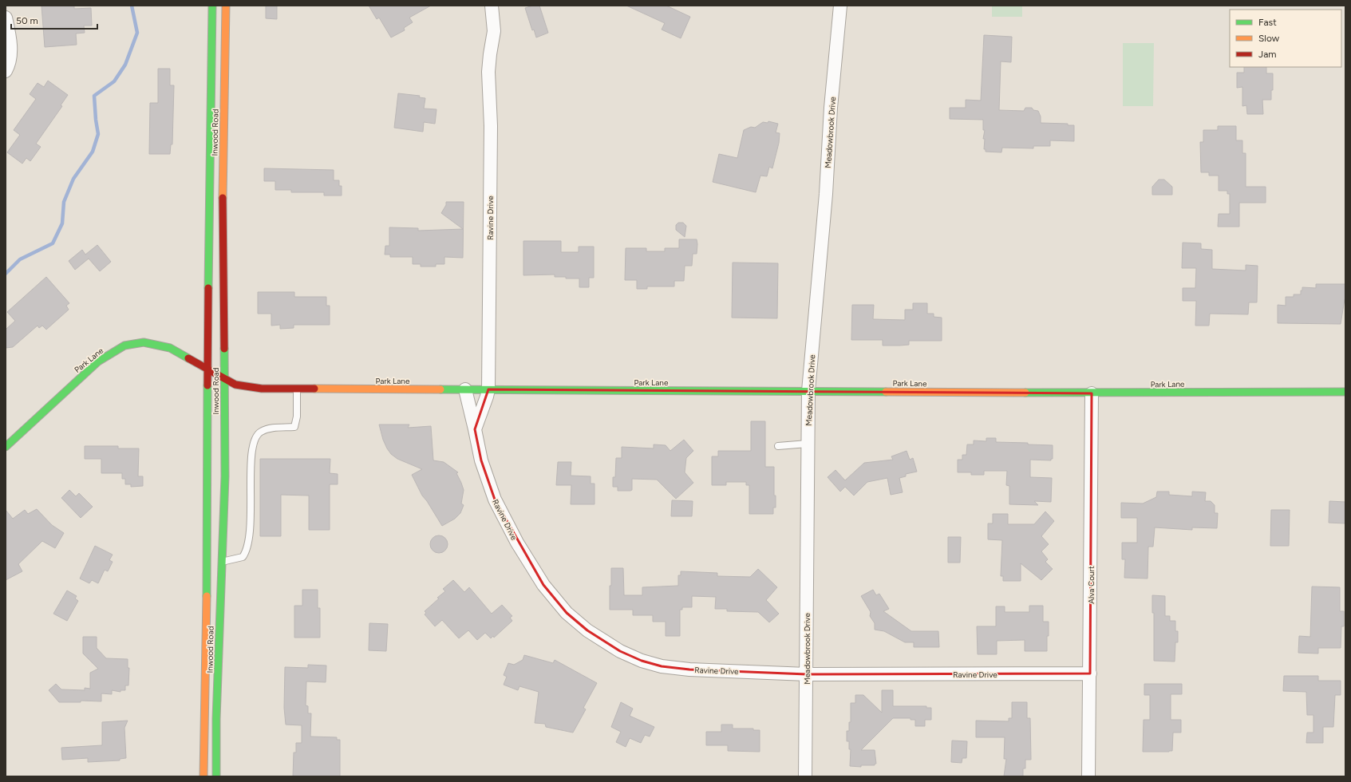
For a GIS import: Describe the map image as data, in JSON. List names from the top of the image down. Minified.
{"streets":{"main road":["Inwood Road","Park Lane"],"street":["Meadowbrook Drive","Ravine Drive","Alva Court"]},"crossings":[["Inwood Road","Park Lane"],["Meadowbrook Drive","Ravine Drive"],["Meadowbrook Drive","Park Lane"],["Ravine Drive","Park Lane"],["Ravine Drive","Alva Court"],["Park Lane","Alva Court"]],"legend":["Fast","Slow","Jam"],"scale_bar":"50 m"}
